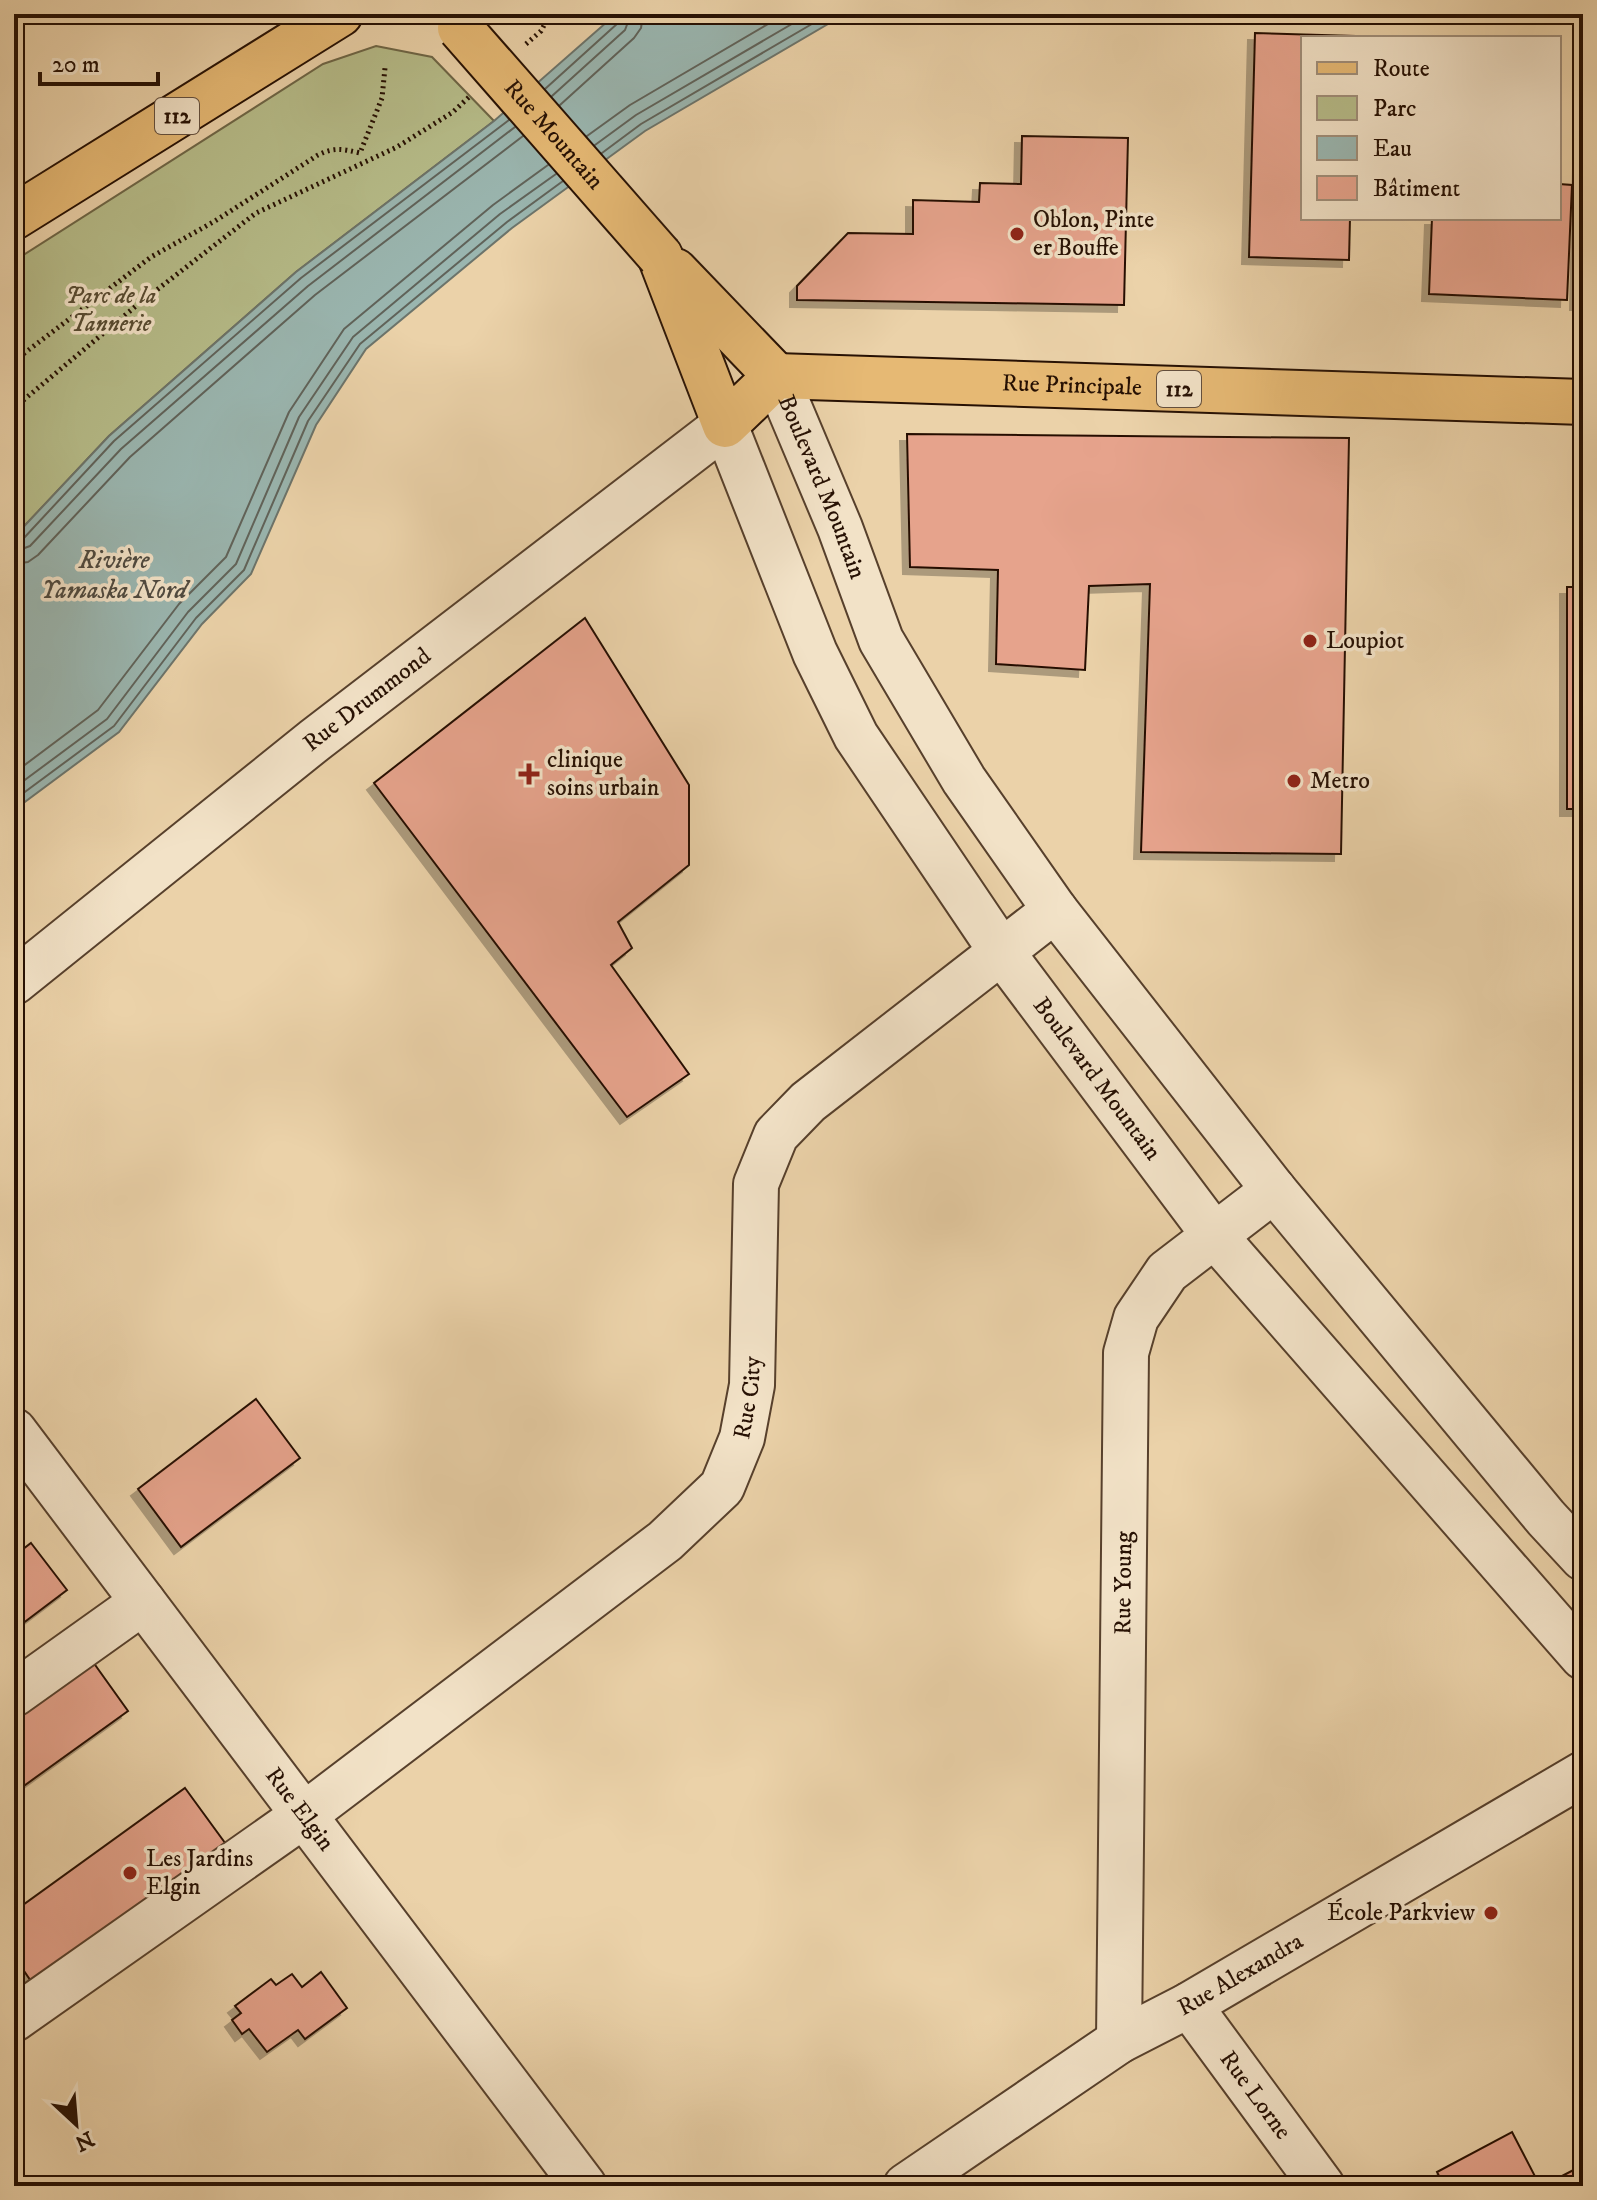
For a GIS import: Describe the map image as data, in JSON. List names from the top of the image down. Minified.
{"streets":{"main road":["112","Rue Mountain","Rue Principale"],"street":["Boulevard Mountain","Rue Drummond","Rue City","Rue Young","Rue Elgin","Rue Alexandra","Rue Lorne"]},"crossings":[["Rue Mountain","Rue Principale"],["Rue Mountain","Boulevard Mountain"],["Rue Mountain","Rue Drummond"],["Rue Principale","Boulevard Mountain"],["Boulevard Mountain","Rue Drummond"],["Boulevard Mountain","Rue City"],["Boulevard Mountain","Rue Young"],["Rue City","Rue Elgin"],["Rue Young","Rue Alexandra"],["Rue Alexandra","Rue Lorne"]],"water":["Rivière Yamaska Nord"],"parks":["Parc de la Tannerie"],"places":{"other":["Oblon, Pinte er Bouffe","Loupiot","Metro","Les Jardins Elgin","École Parkview"],"health":["clinique soins urbain"]},"legend":["Route","Parc","Eau","Bâtiment"],"scale_bar":"20 m","north":"bottom right"}
